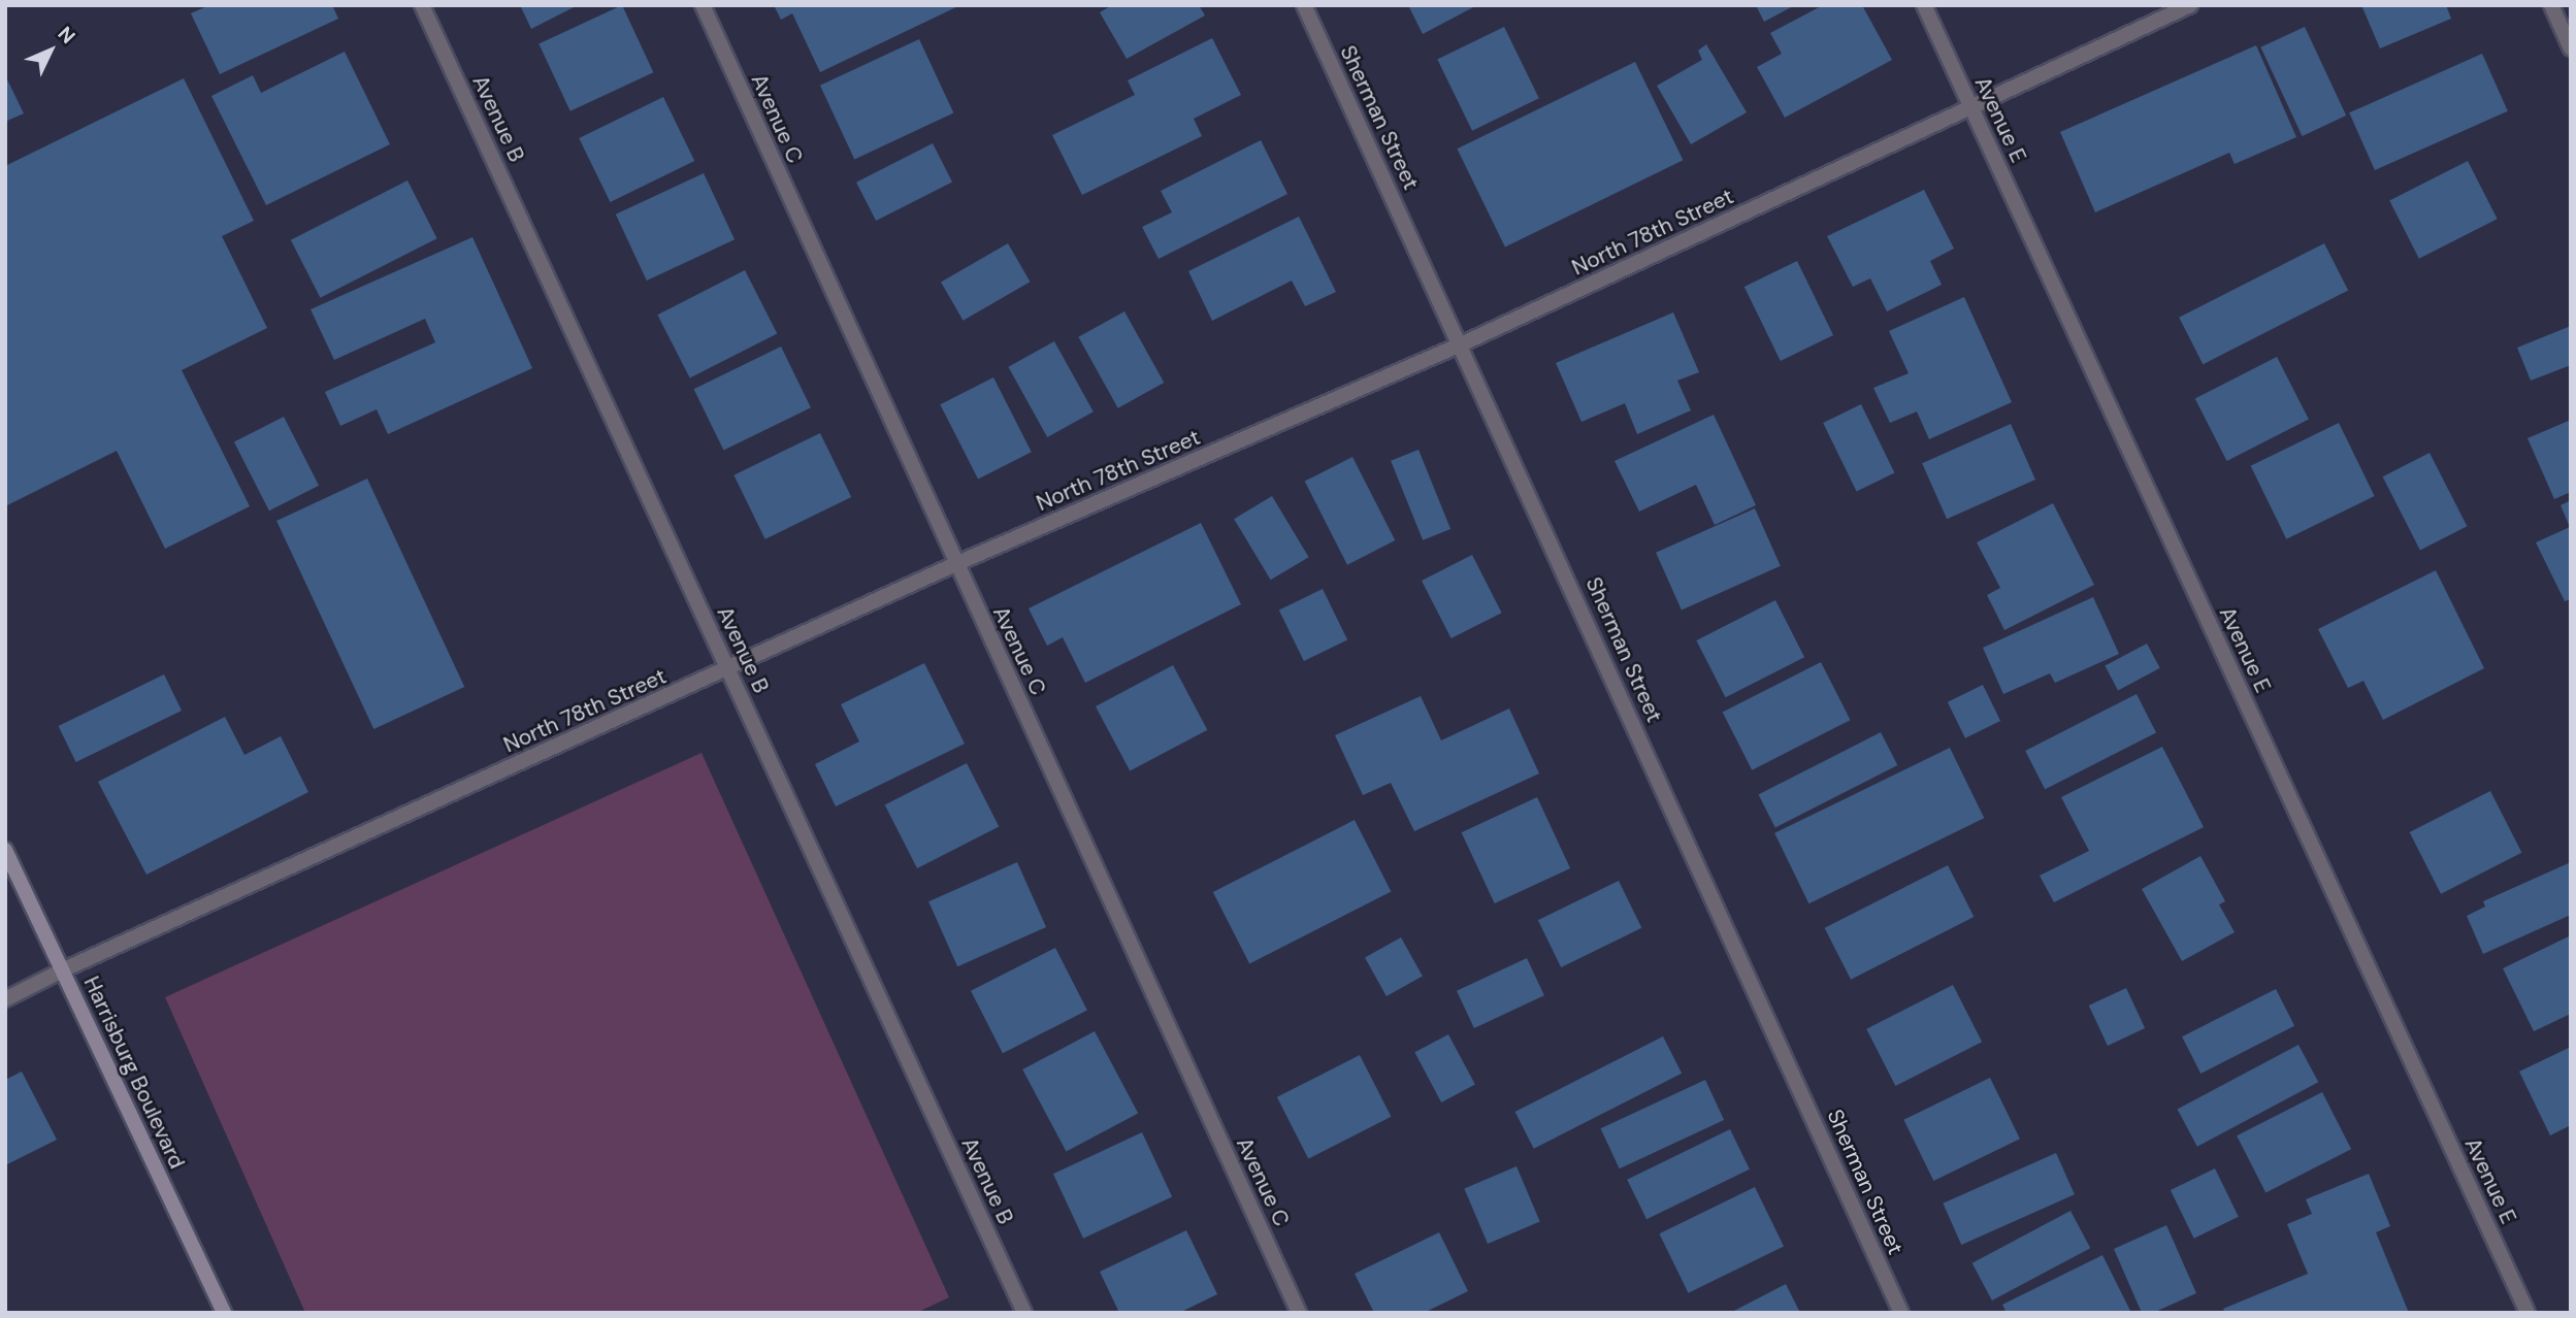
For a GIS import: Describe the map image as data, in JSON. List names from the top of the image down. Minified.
{"streets":{"main road":["Harrisburg Boulevard"],"street":["Sherman Street","Avenue B","Avenue C","Avenue E","North 78th Street"]},"crossings":[["Sherman Street","North 78th Street"],["Avenue B","North 78th Street"],["Avenue C","North 78th Street"],["Avenue E","North 78th Street"],["North 78th Street","Harrisburg Boulevard"]],"north":"top right"}
